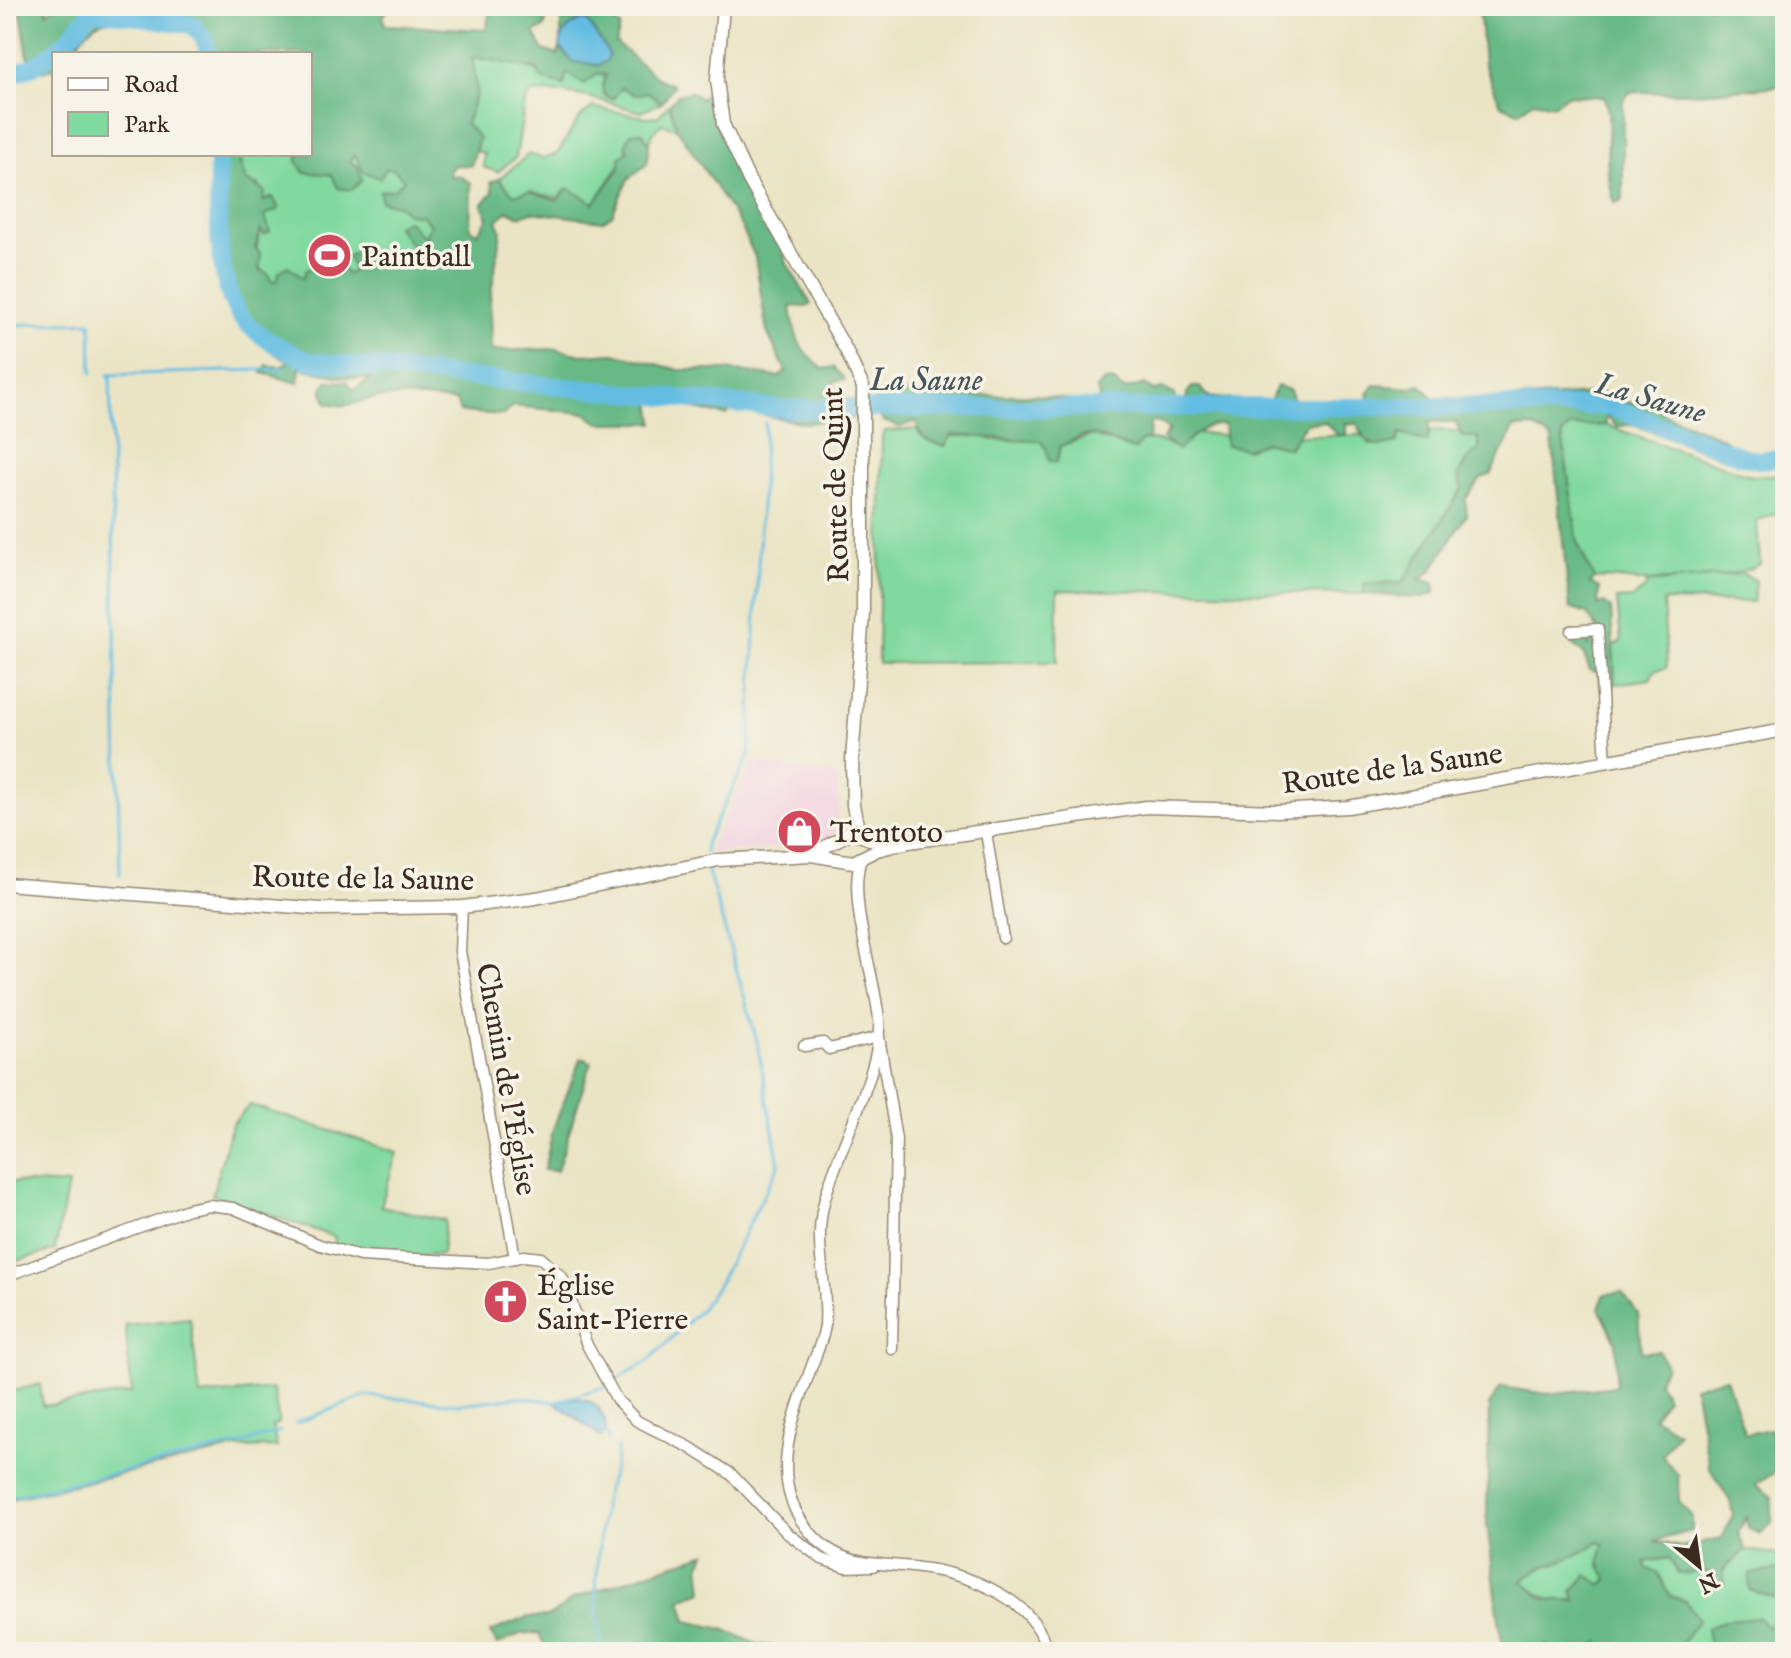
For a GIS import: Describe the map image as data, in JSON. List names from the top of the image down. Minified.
{"streets":{"street":["Route de Quint","Route de la Saune","Chemin de l'Église"]},"crossings":[["Route de Quint","Route de la Saune"],["Route de la Saune","Chemin de l'Église"]],"water":["La Saune"],"places":{"sports":["Paintball"],"shop":["Trentoto"],"church":["Église Saint-Pierre"]},"legend":["Road","Park"],"north":"bottom right"}
